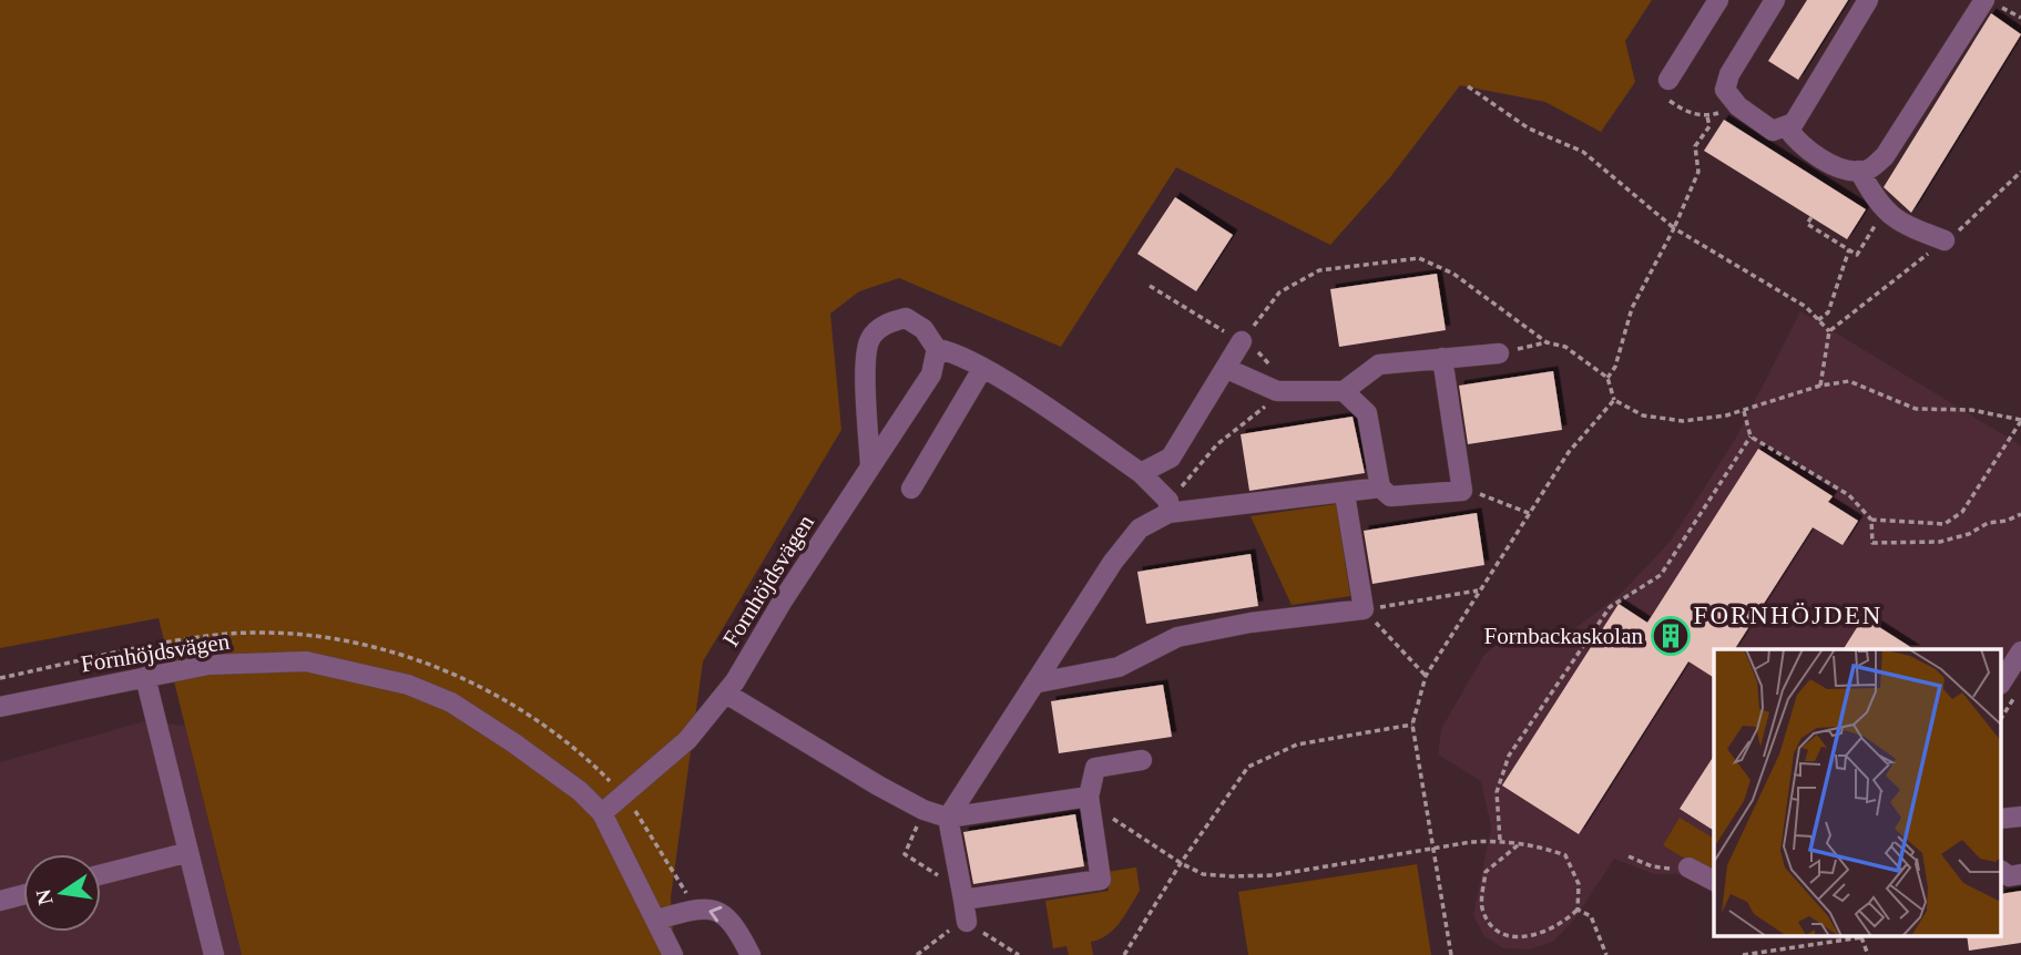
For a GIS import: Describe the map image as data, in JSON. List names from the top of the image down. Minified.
{"streets":{"street":["Fornhöjdsvägen"]},"districts":["FORNHÖJDEN"],"places":{"building":["Fornbackaskolan"]},"north":"left"}
